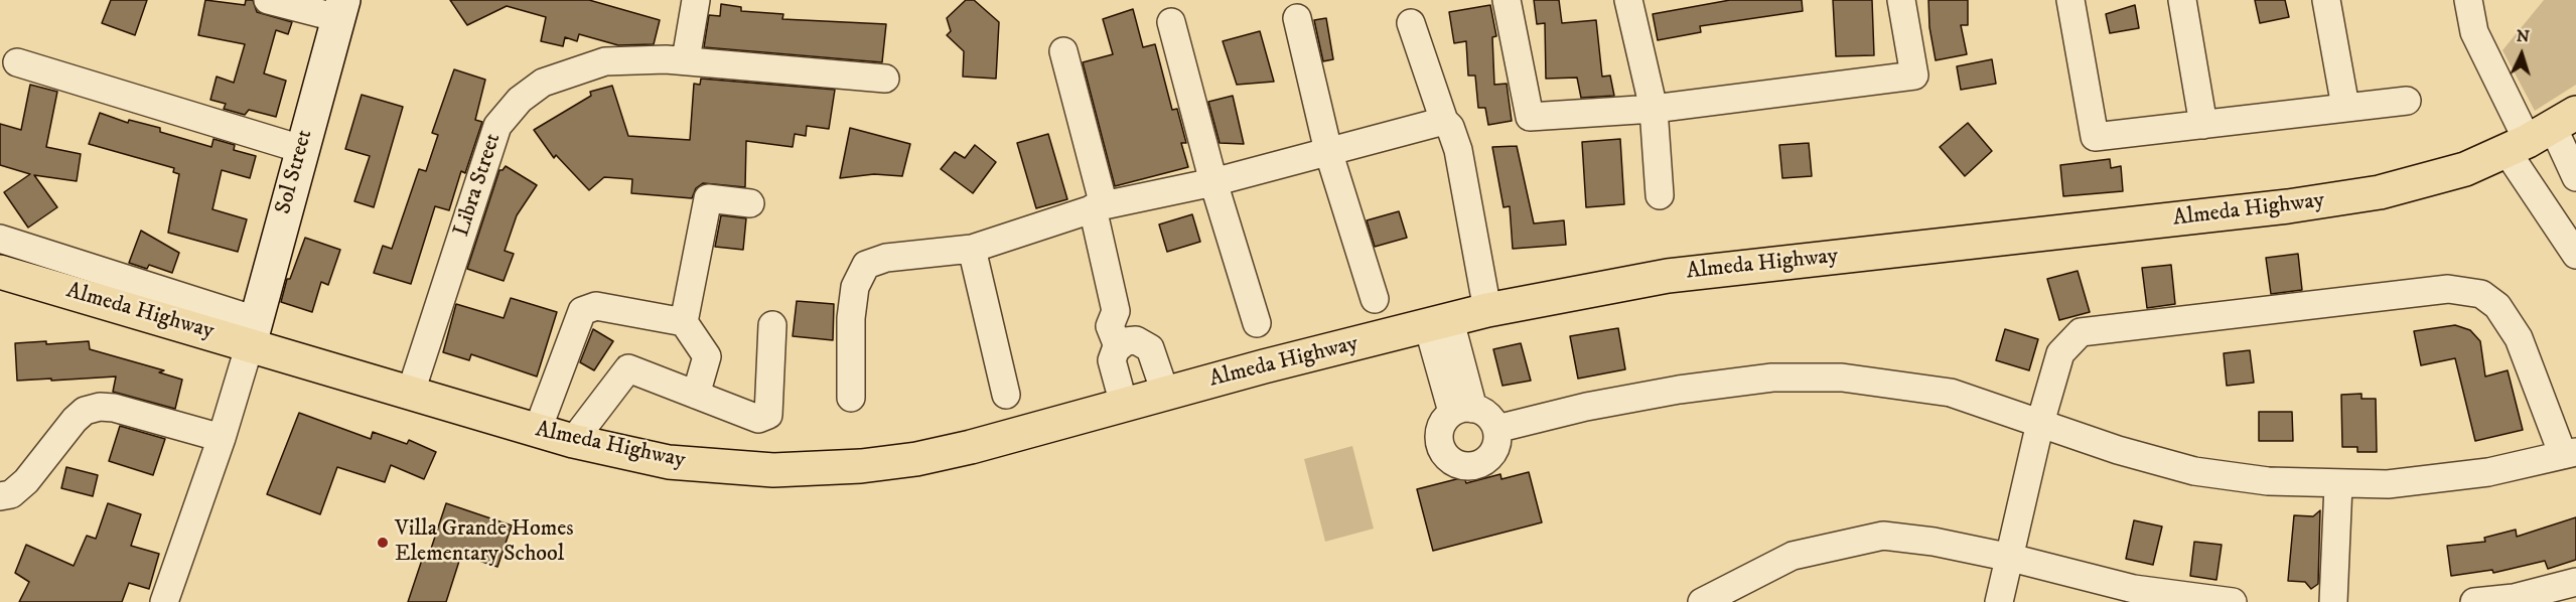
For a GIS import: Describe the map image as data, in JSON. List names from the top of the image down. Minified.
{"streets":{"highway":["Almeda Highway"],"street":["Sol Street","Libra Street"]},"crossings":[["Sol Street","Almeda Highway"],["Libra Street","Almeda Highway"]],"places":["Villa Grande Homes Elementary School"],"north":"top"}
